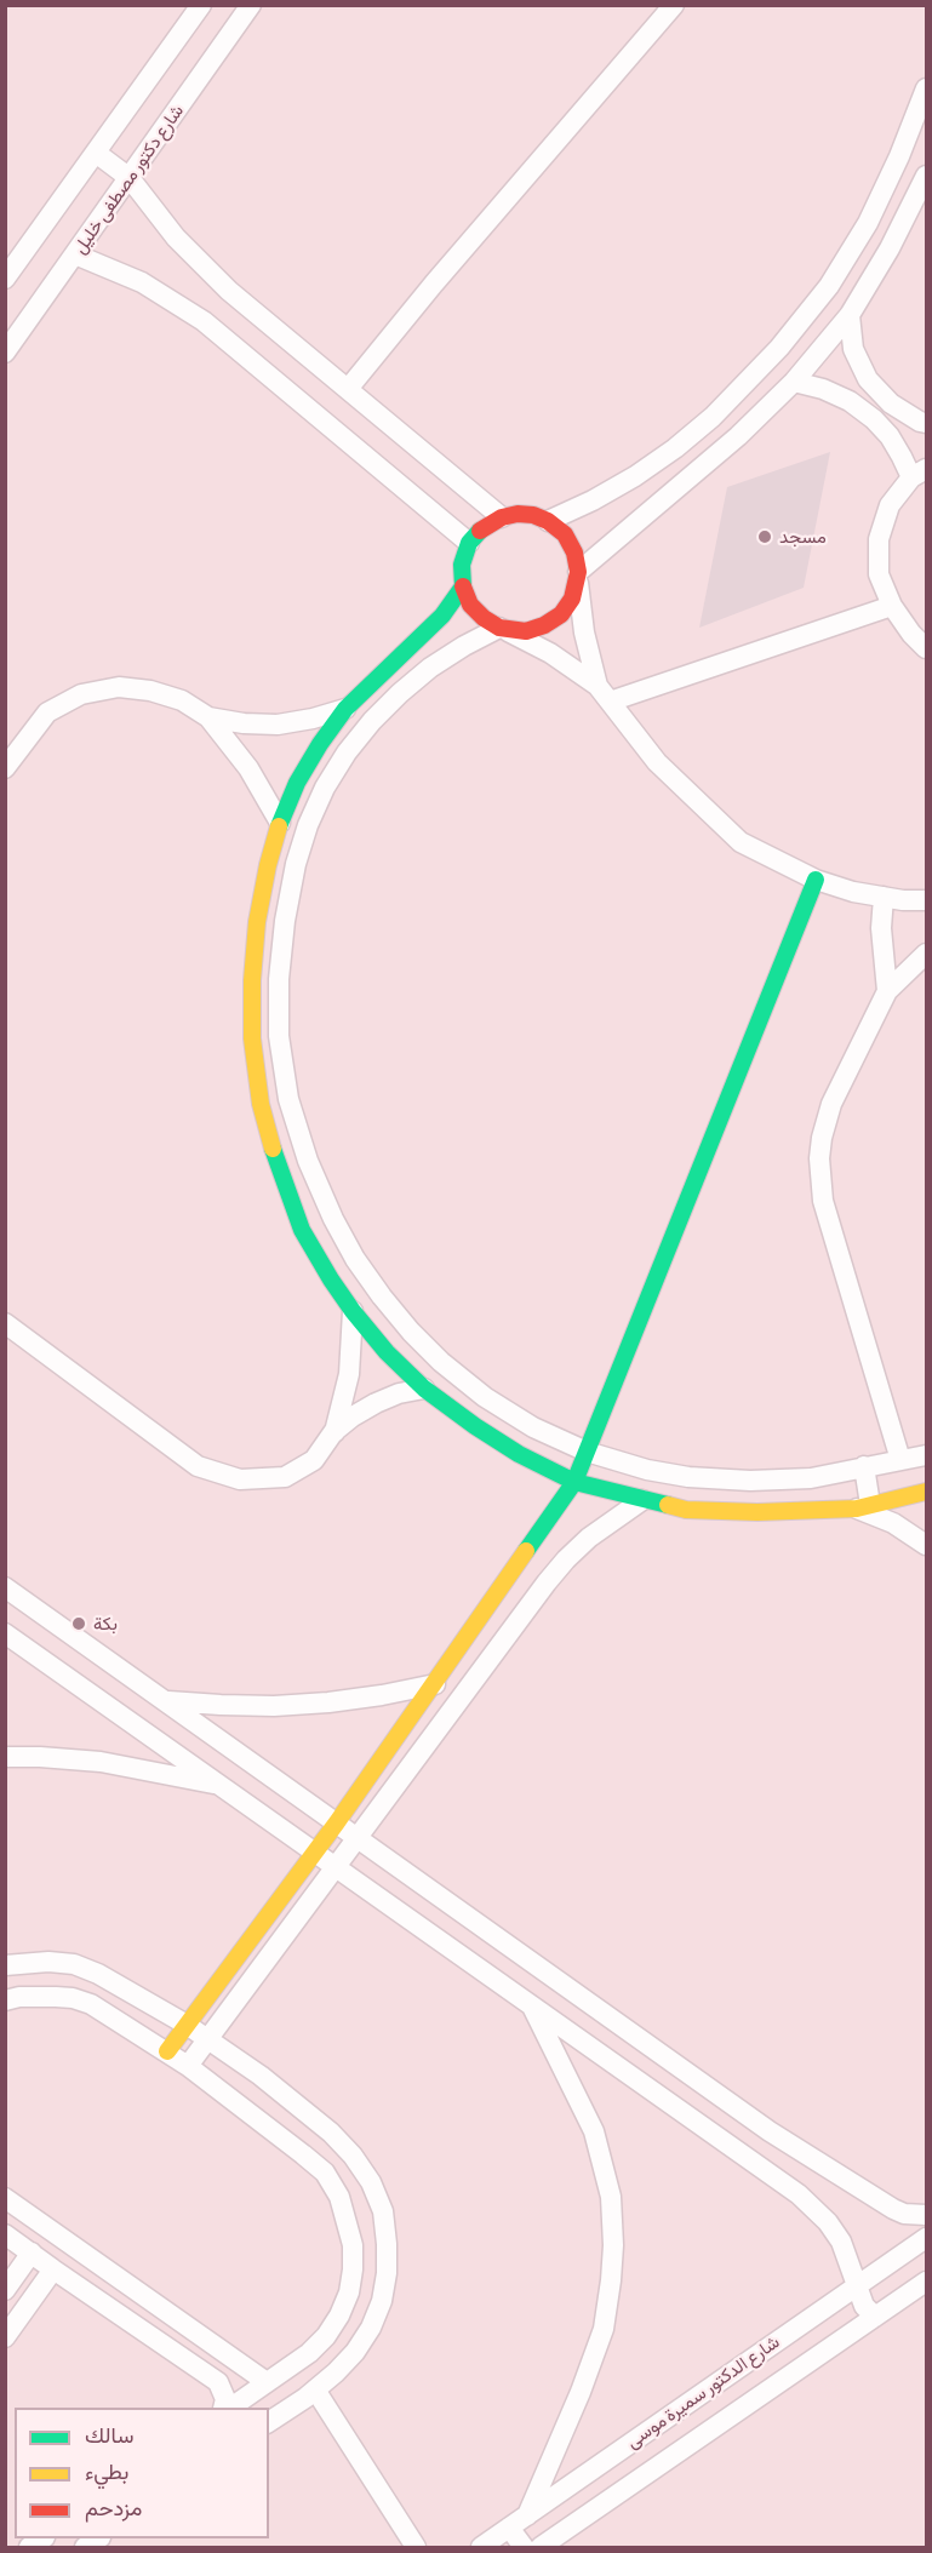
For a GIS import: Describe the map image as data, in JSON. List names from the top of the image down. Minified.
{"streets":{"street":["شارع دكتور مصطفى خليل","شارع الدكتور سميرة موسى"]},"places":["مسجد","بكة"],"legend":["سالك","بطيء","مزدحم"]}
